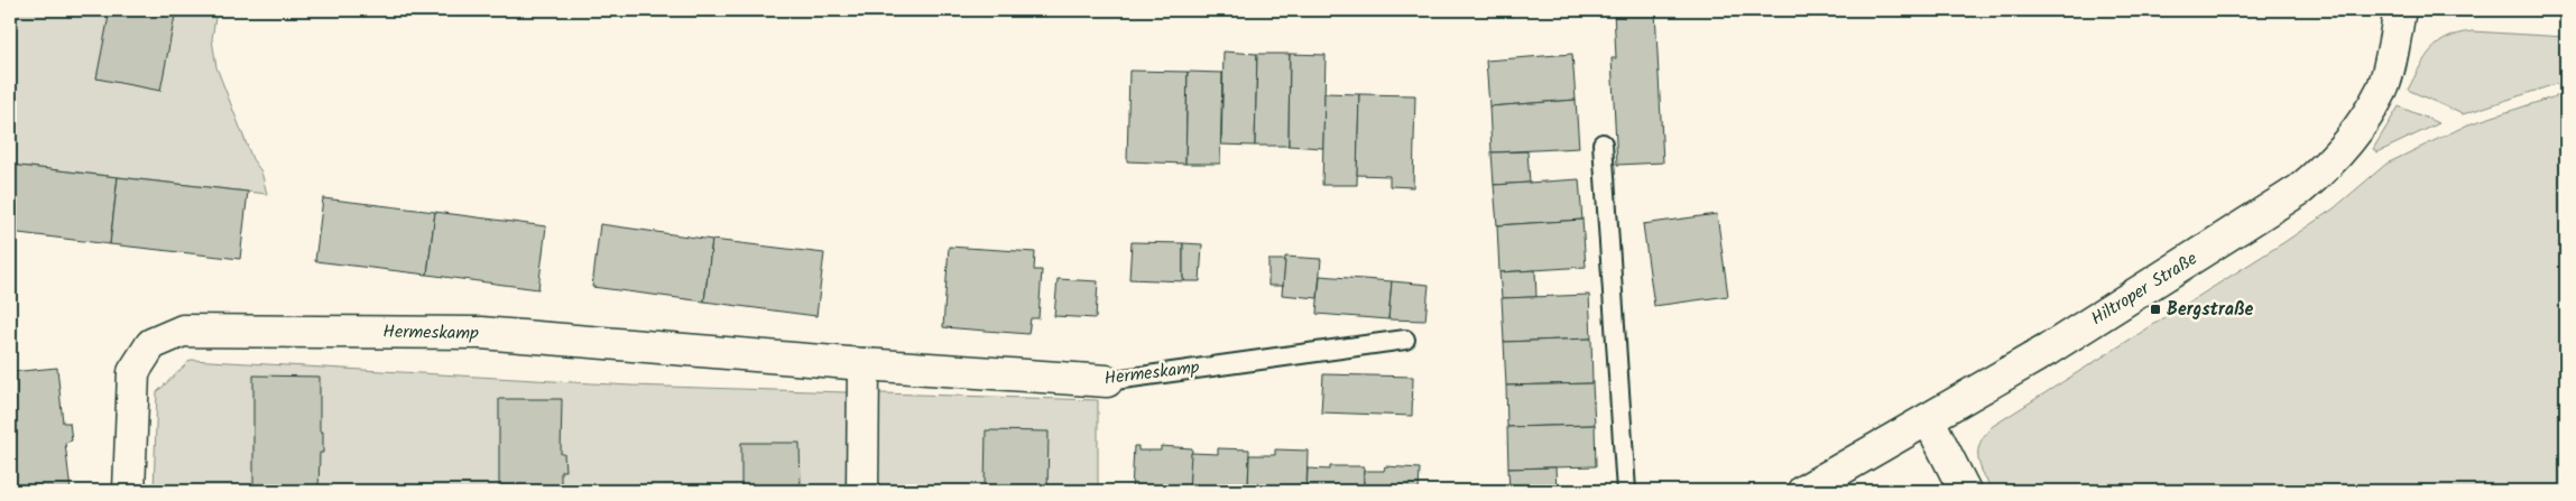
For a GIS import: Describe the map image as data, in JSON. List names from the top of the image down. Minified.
{"streets":{"street":["Hiltroper Straße","Hermeskamp"]},"places":{"transit":["Bergstraße"]}}
